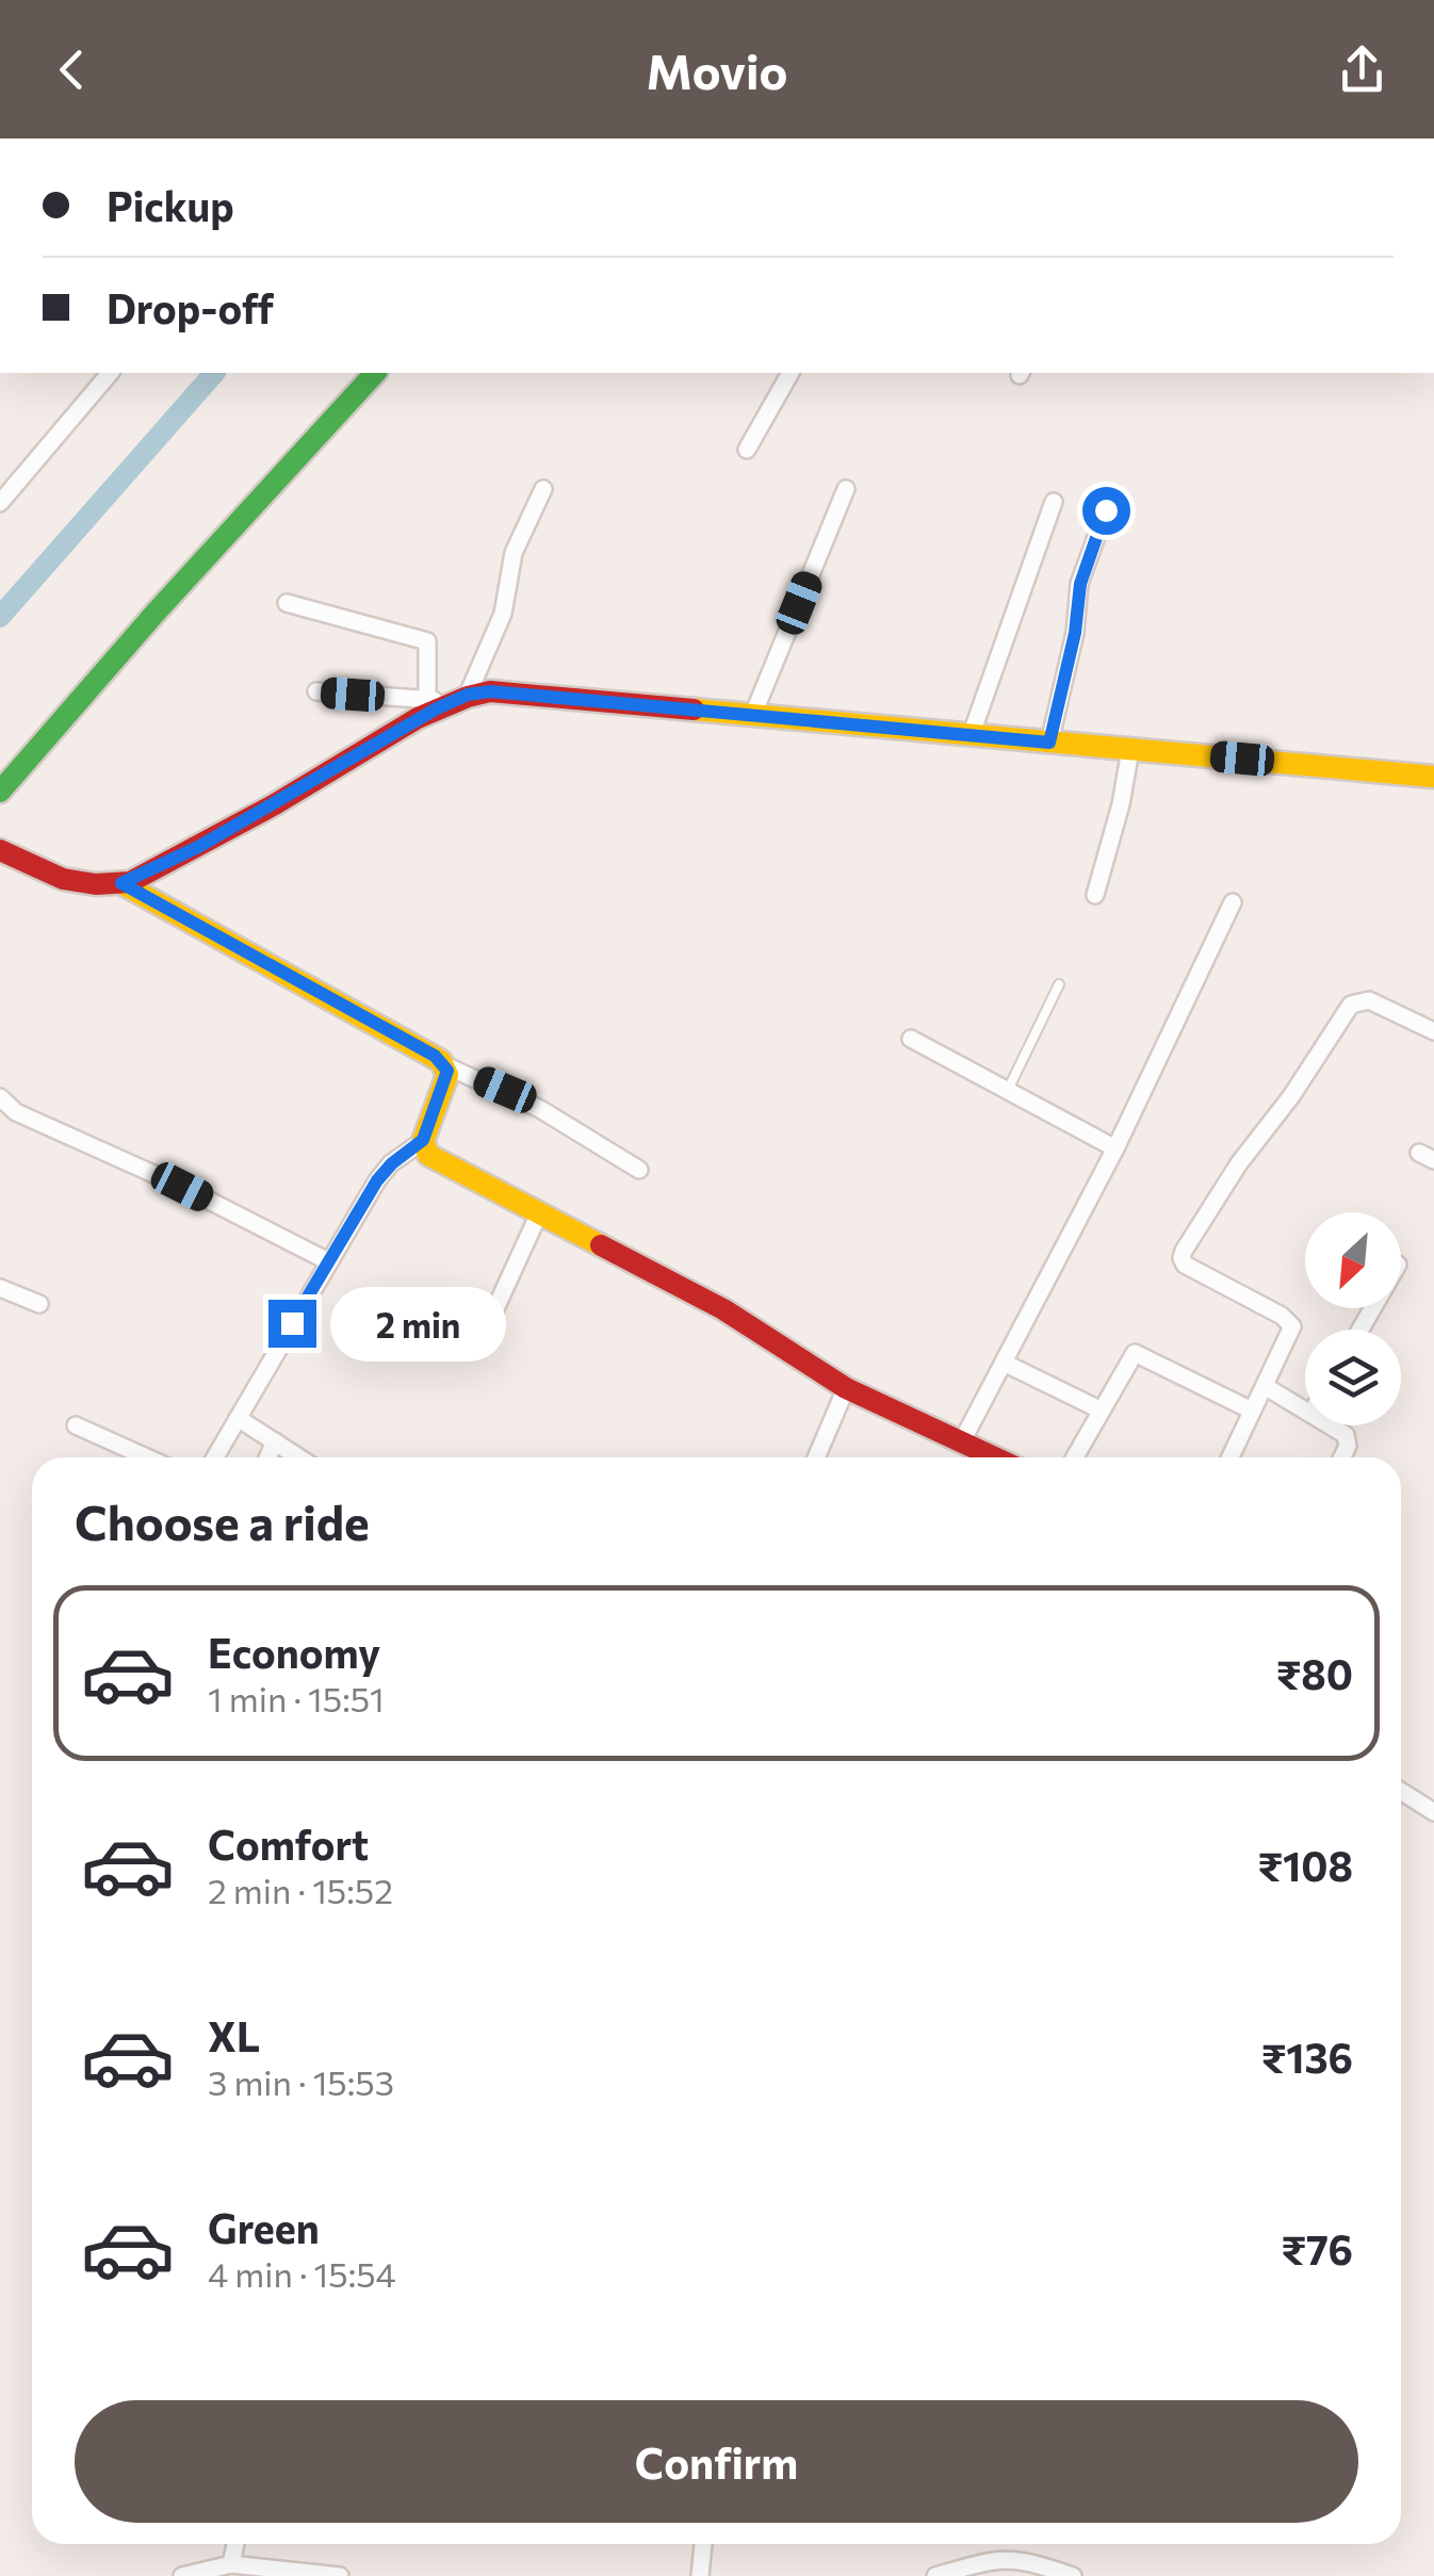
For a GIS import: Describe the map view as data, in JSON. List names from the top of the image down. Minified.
{"north":"bottom left","page":{"header":"Movio","banner":["Pickup","Drop-off"],"bubble":"2 min","heading":"Choose a ride","list":[{"name":"Economy","note":"1 min · 15:51","value":"₹80"},{"name":"Comfort","note":"2 min · 15:52","value":"₹108"},{"name":"XL","note":"3 min · 15:53","value":"₹136"},{"name":"Green","note":"4 min · 15:54","value":"₹76"}],"buttons":"Confirm"}}
